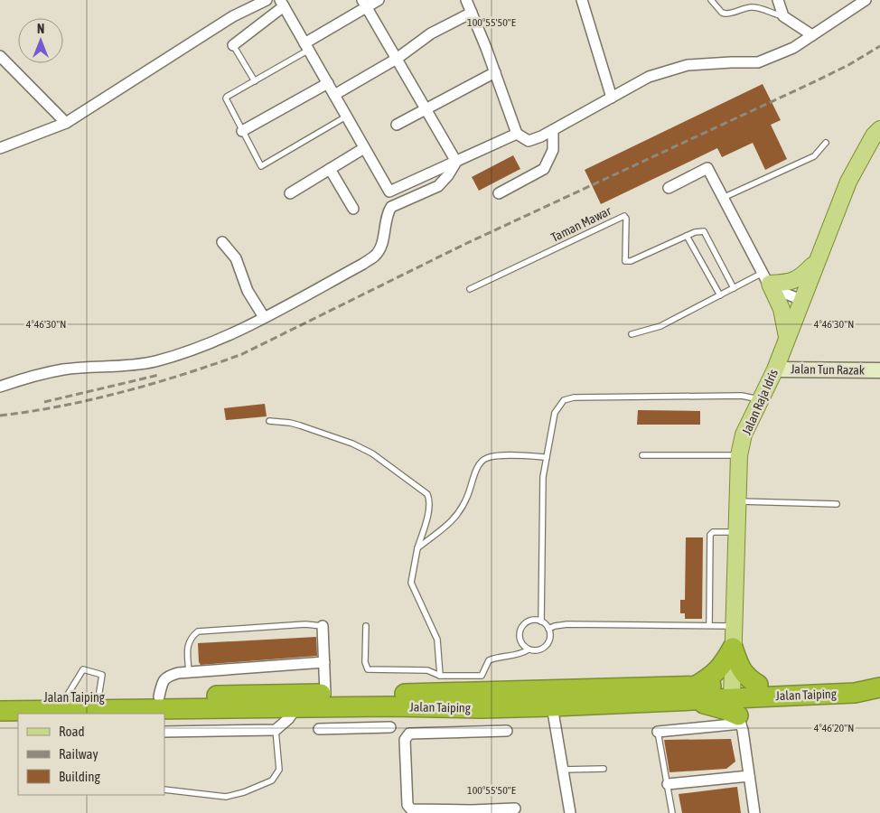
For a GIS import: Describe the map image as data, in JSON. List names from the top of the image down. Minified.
{"streets":{"highway":["Jalan Taiping"],"main road":["Jalan Raja Idris"],"street":["Jalan Tun Razak"],"lane":["Taman Mawar"]},"crossings":[["Jalan Tun Razak","Jalan Raja Idris"],["Jalan Raja Idris","Jalan Taiping"]],"legend":["Road","Railway","Building"],"north":"top","coordinates":["100°55'50\"E","4°46'30\"N","4°46'20\"N"]}
